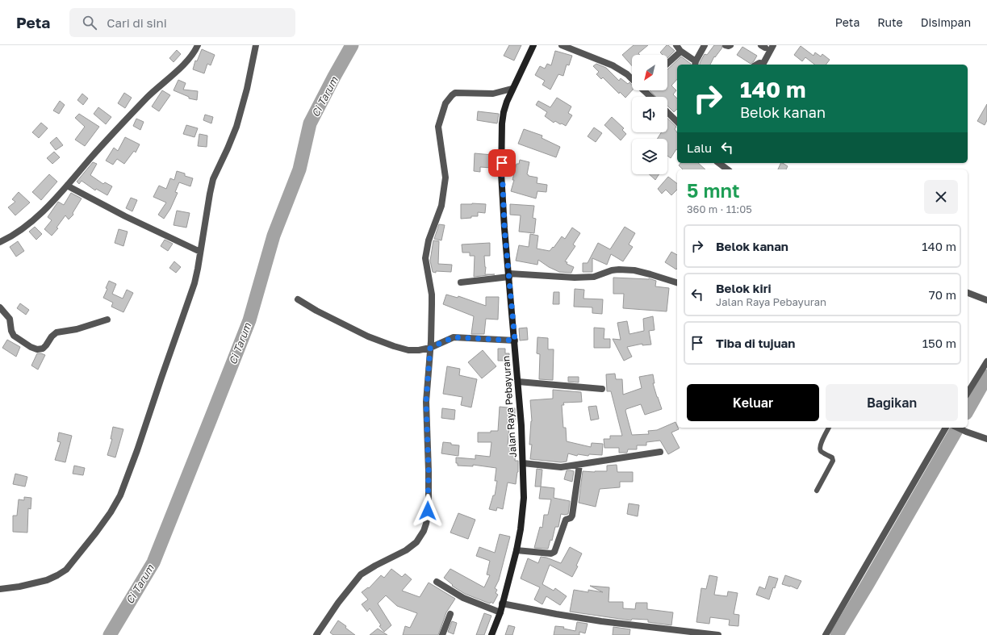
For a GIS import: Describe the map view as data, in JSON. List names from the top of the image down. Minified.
{"streets":{"main road":["Jalan Raya Pebayuran"]},"water":["Ci Tarum"],"north":"bottom left","page":{"header":"Peta","search":"Cari di sini","nav":["Peta","Rute","Disimpan"],"turn":["140 m","Belok kanan"],"then":"Lalu","heading":["5 mnt","360 m · 11:05"],"list":[{"name":"Belok kanan","value":"140 m"},{"name":"Belok kiri","note":"Jalan Raya Pebayuran","value":"70 m"},{"name":"Tiba di tujuan","value":"150 m"}],"buttons":["Keluar","Bagikan"]}}
